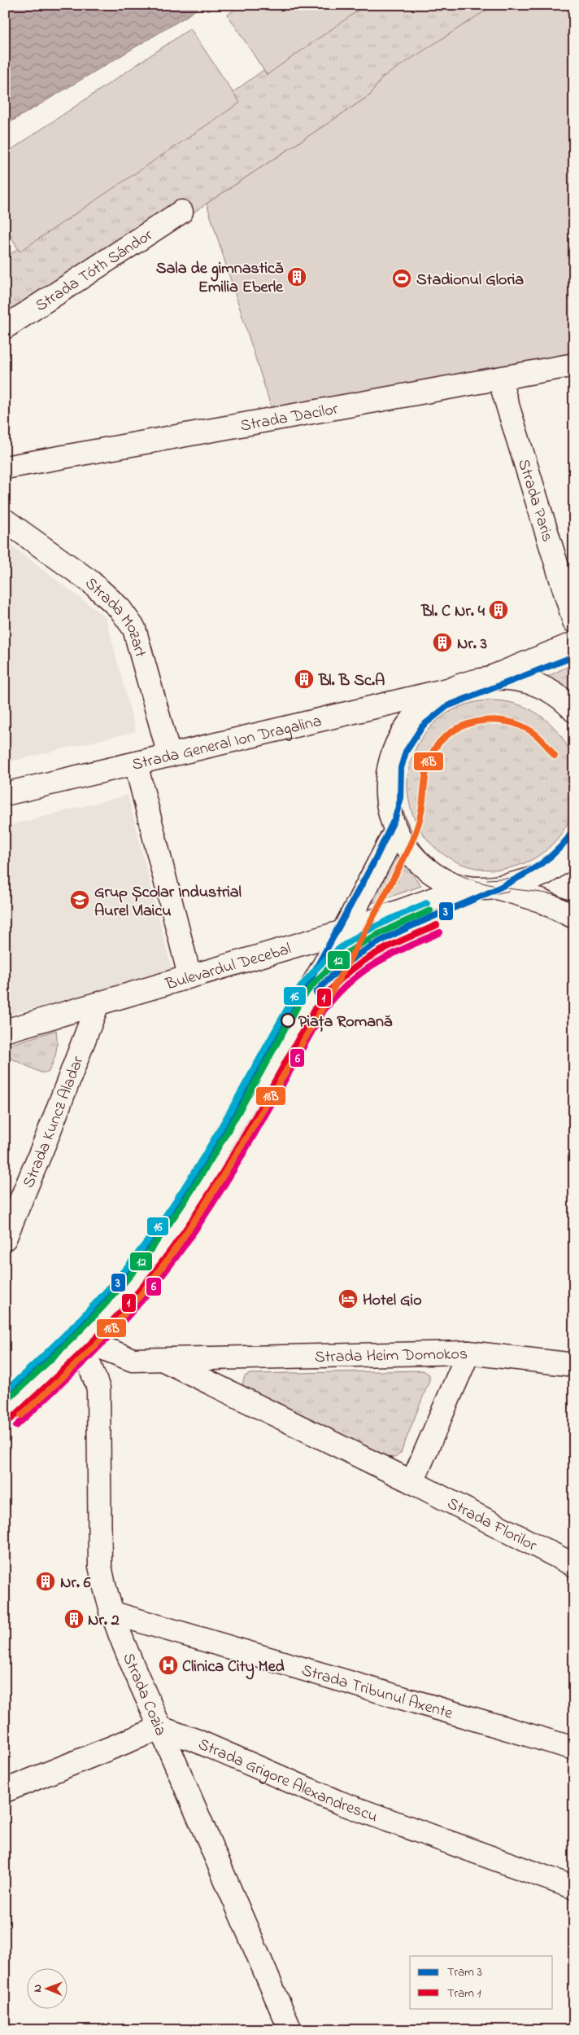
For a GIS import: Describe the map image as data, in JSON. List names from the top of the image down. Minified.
{"streets":{"street":["Strada Tóth Sándor","Strada Dacilor","Strada Paris","Strada Mozart","Strada General Ion Dragalina","Bulevardul Decebal","Strada Kuncz Aladar","Strada Heim Domokos","Strada Florilor","Strada Tribunul Axente","Strada Cozia","Strada Grigore Alexandrescu"]},"crossings":[["Strada Dacilor","Strada Paris"],["Strada Mozart","Strada General Ion Dragalina"],["Bulevardul Decebal","Strada Kuncz Aladar"],["Strada Heim Domokos","Strada Florilor"],["Strada Heim Domokos","Strada Cozia"],["Strada Tribunul Axente","Strada Cozia"],["Strada Cozia","Strada Grigore Alexandrescu"]],"places":{"building":["Sala de gimnastică Emilia Eberle","Bl. C Nr. 4","Nr. 3","Bl. B Sc.A","Nr. 6","Nr. 2"],"sports":["Stadionul Gloria"],"school or university":["Grup Școlar Industrial Aurel Vlaicu"],"other":["Piața Romană"],"hotel":["Hotel Gio"],"hospital":["Clinica City Med"]},"lines":["tram line 3","transit line 18B","transit line 16","transit line 12","tram line 1","tram line 6"],"legend":["Tram 3","Tram 1"],"north":"left"}
